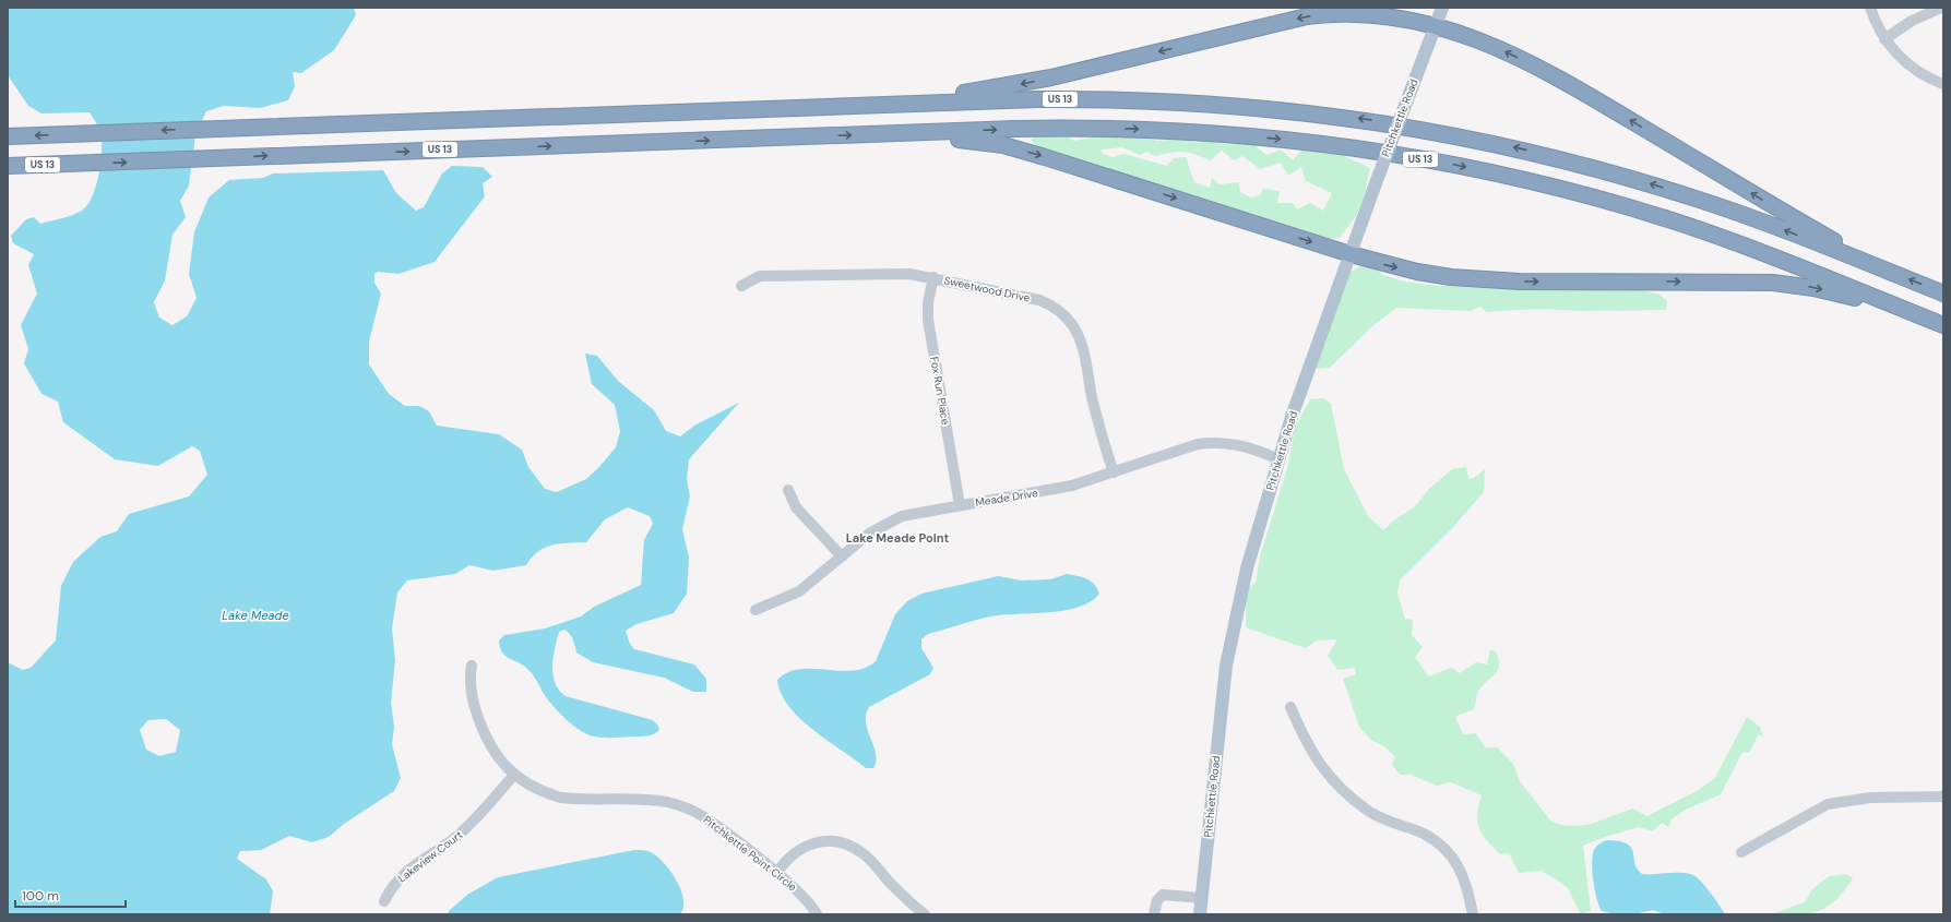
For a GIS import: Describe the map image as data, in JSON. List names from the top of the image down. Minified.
{"streets":{"highway":["US 13"],"main road":["Pitchkettle Road"],"street":["Sweetwood Drive","Fox Run Place","Meade Drive","Pitchkettle Point Circle","Lakeview Court"]},"crossings":[["Pitchkettle Road","Meade Drive"],["Sweetwood Drive","Fox Run Place"],["Sweetwood Drive","Meade Drive"],["Fox Run Place","Meade Drive"],["Pitchkettle Point Circle","Lakeview Court"]],"districts":["Lake Meade Point"],"water":["Lake Meade"],"scale_bar":"100 m"}
